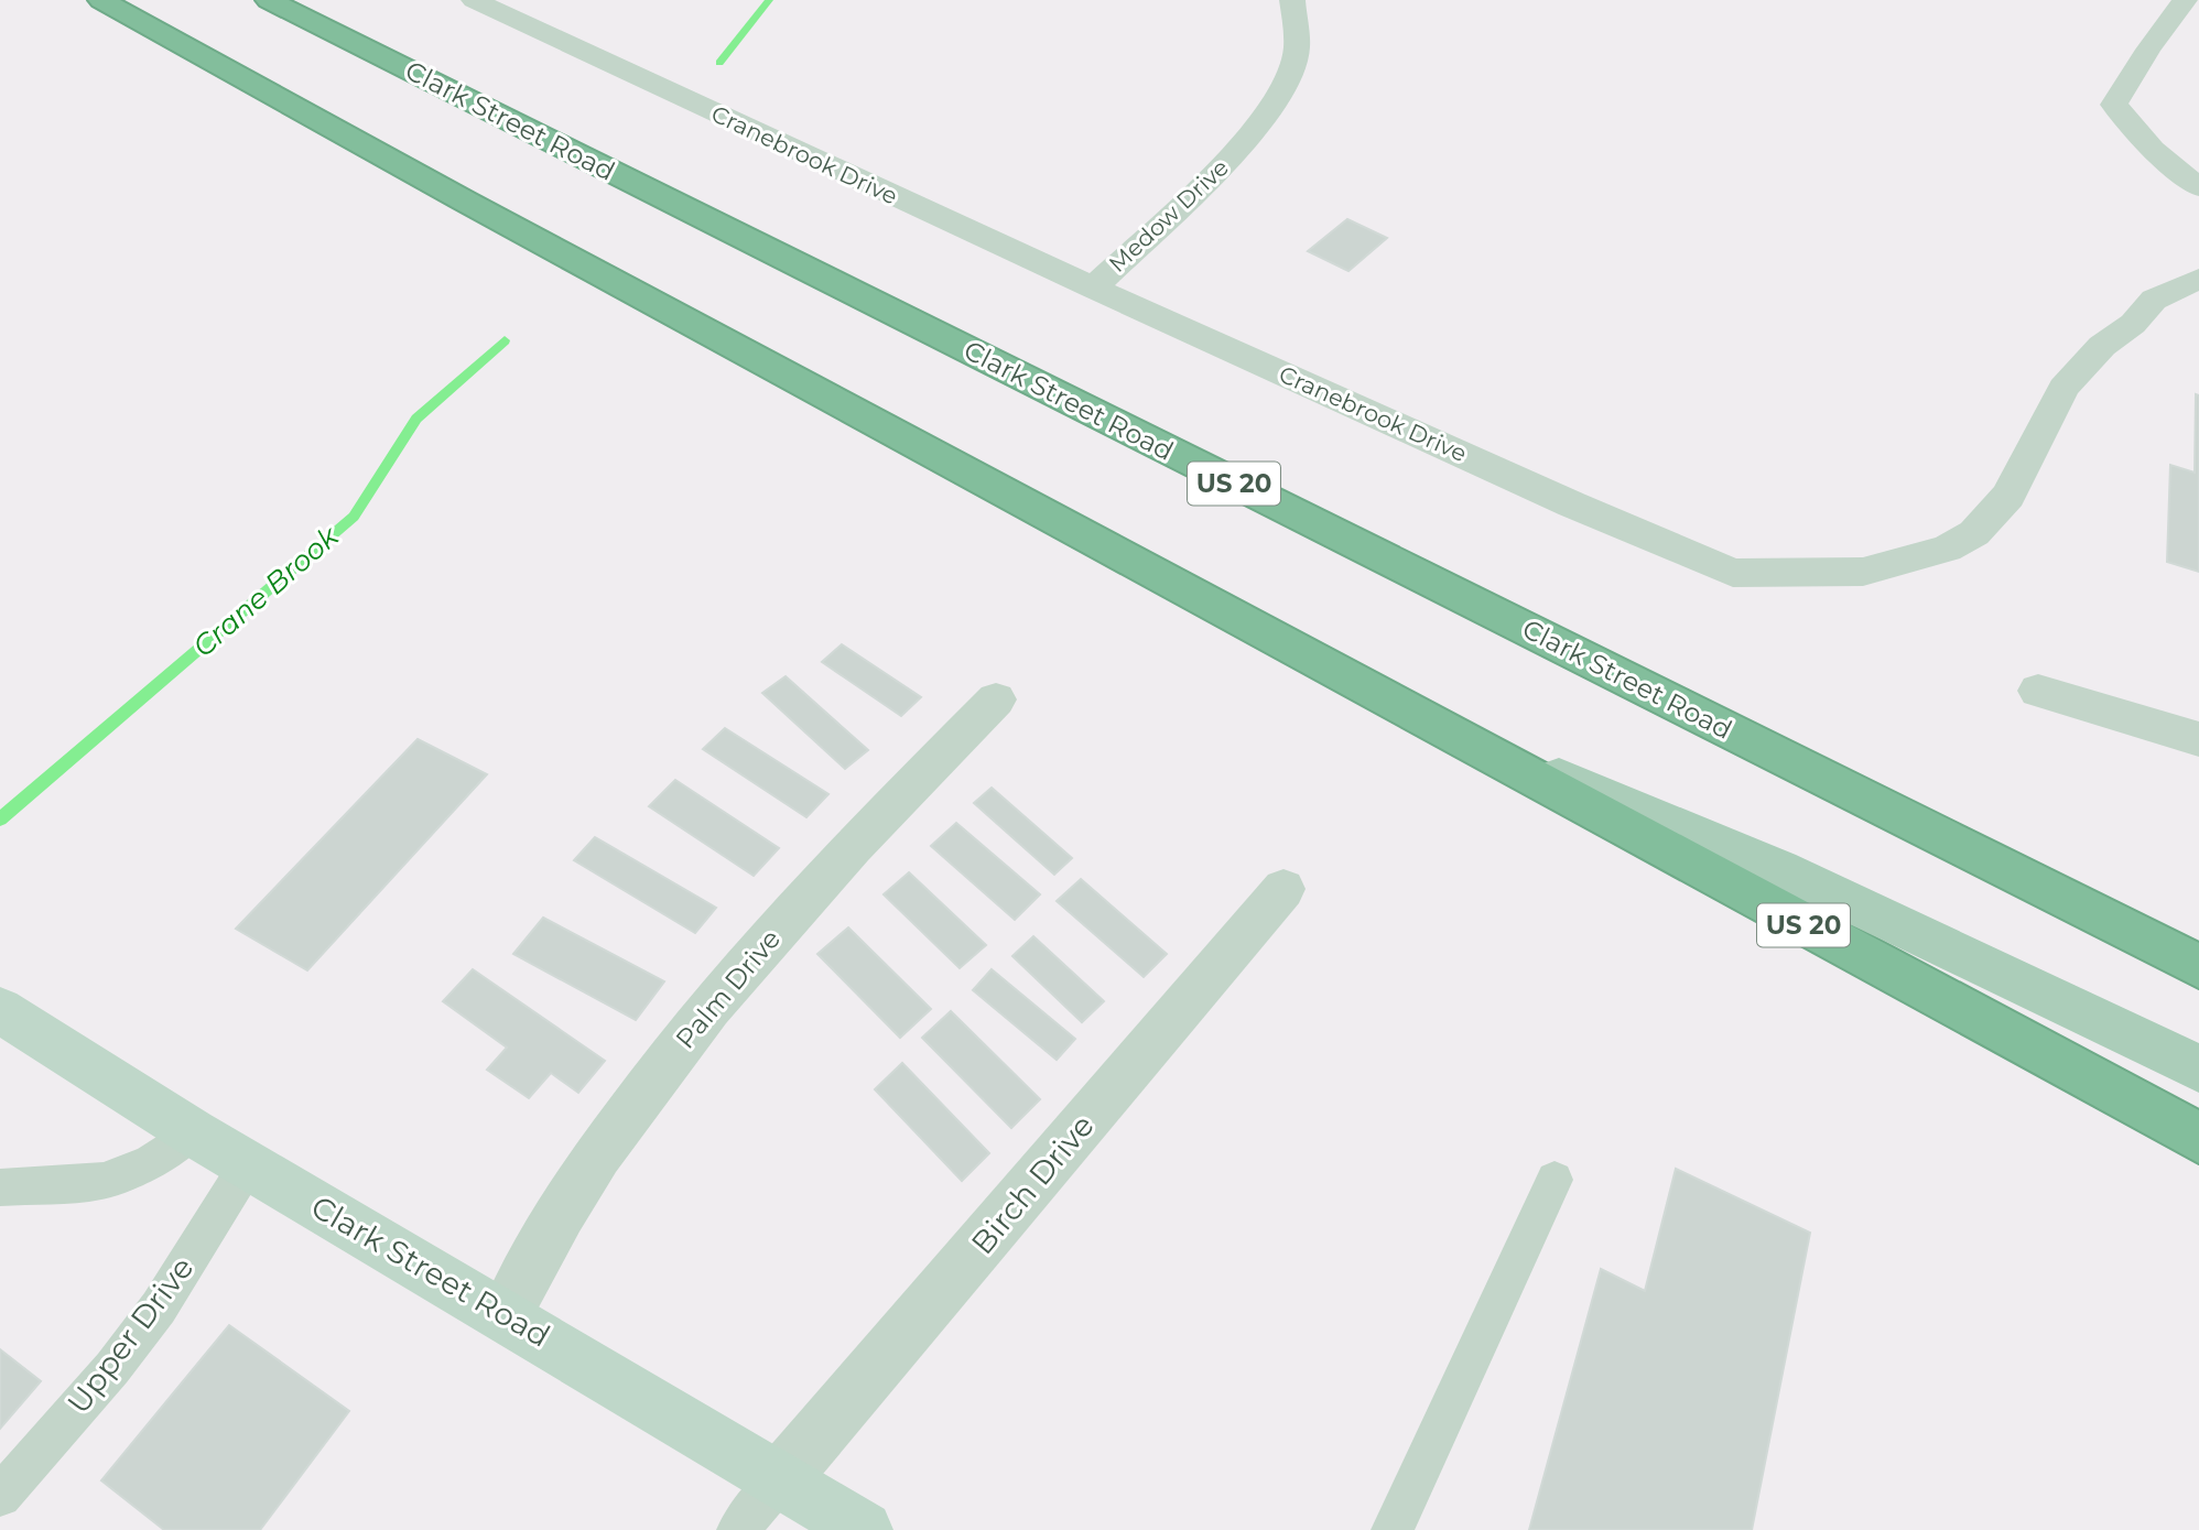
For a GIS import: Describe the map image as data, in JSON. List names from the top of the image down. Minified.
{"streets":{"highway":["Clark Street Road","US 20"],"street":["Cranebrook Drive","Medow Drive","Palm Drive","Birch Drive"],"lane":["Upper Drive"]},"crossings":[["Clark Street Road","Palm Drive"],["Clark Street Road","Birch Drive"],["Clark Street Road","Upper Drive"],["Cranebrook Drive","Medow Drive"]],"water":["Crane Brook"]}
